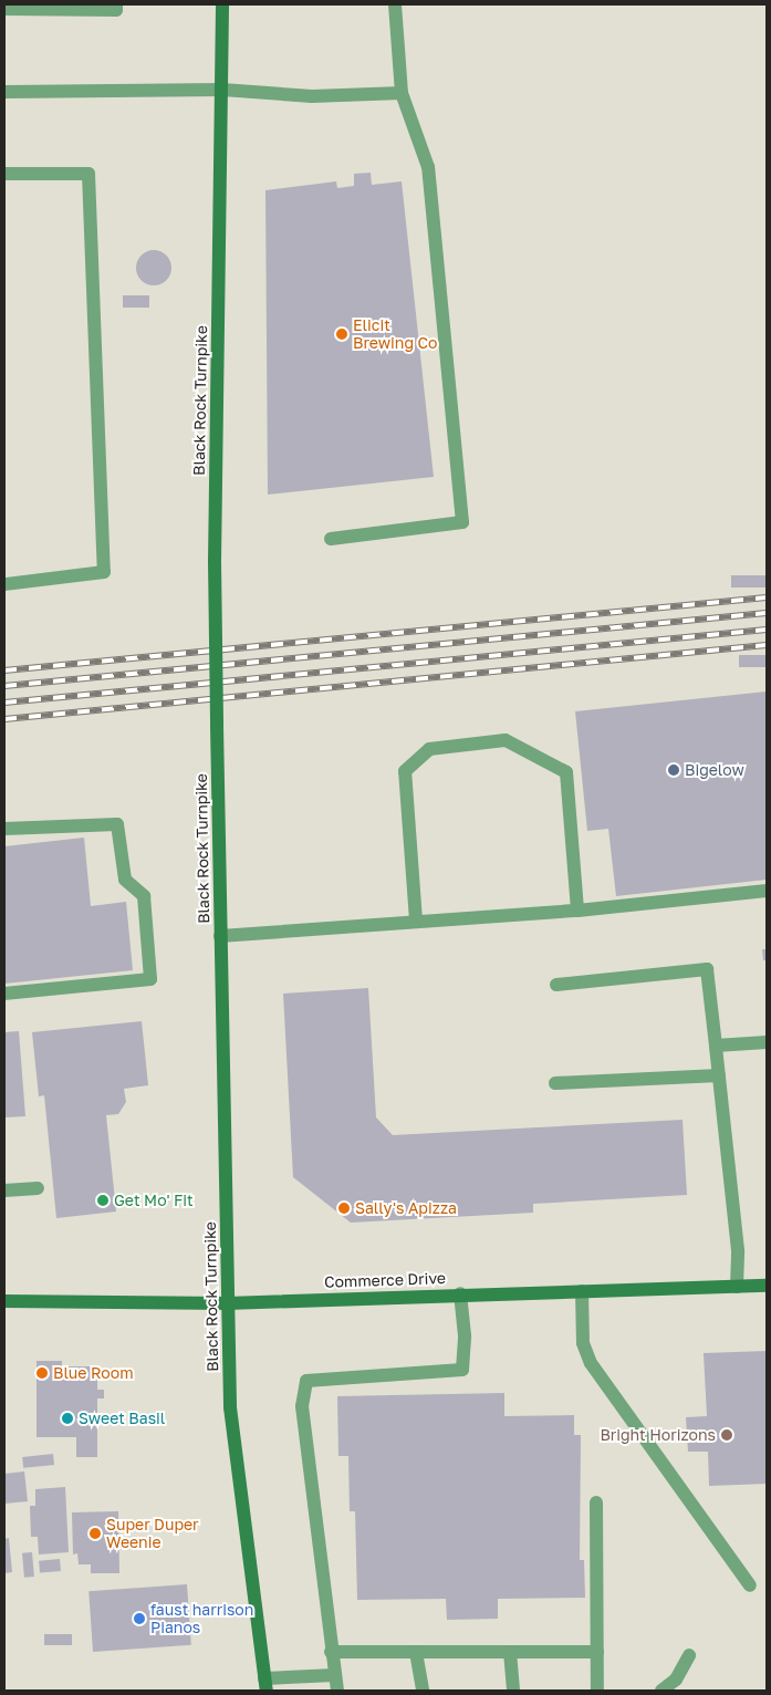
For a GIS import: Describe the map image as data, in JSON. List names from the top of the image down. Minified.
{"streets":{"main road":["Black Rock Turnpike","Commerce Drive"]},"crossings":[["Black Rock Turnpike","Commerce Drive"]],"places":["Elicit Brewing Co","Bigelow","Get Mo' Fit","Sally's Apizza","Blue Room","Sweet Basil","Bright Horizons","Super Duper Weenie","faust harrison Pianos"]}
